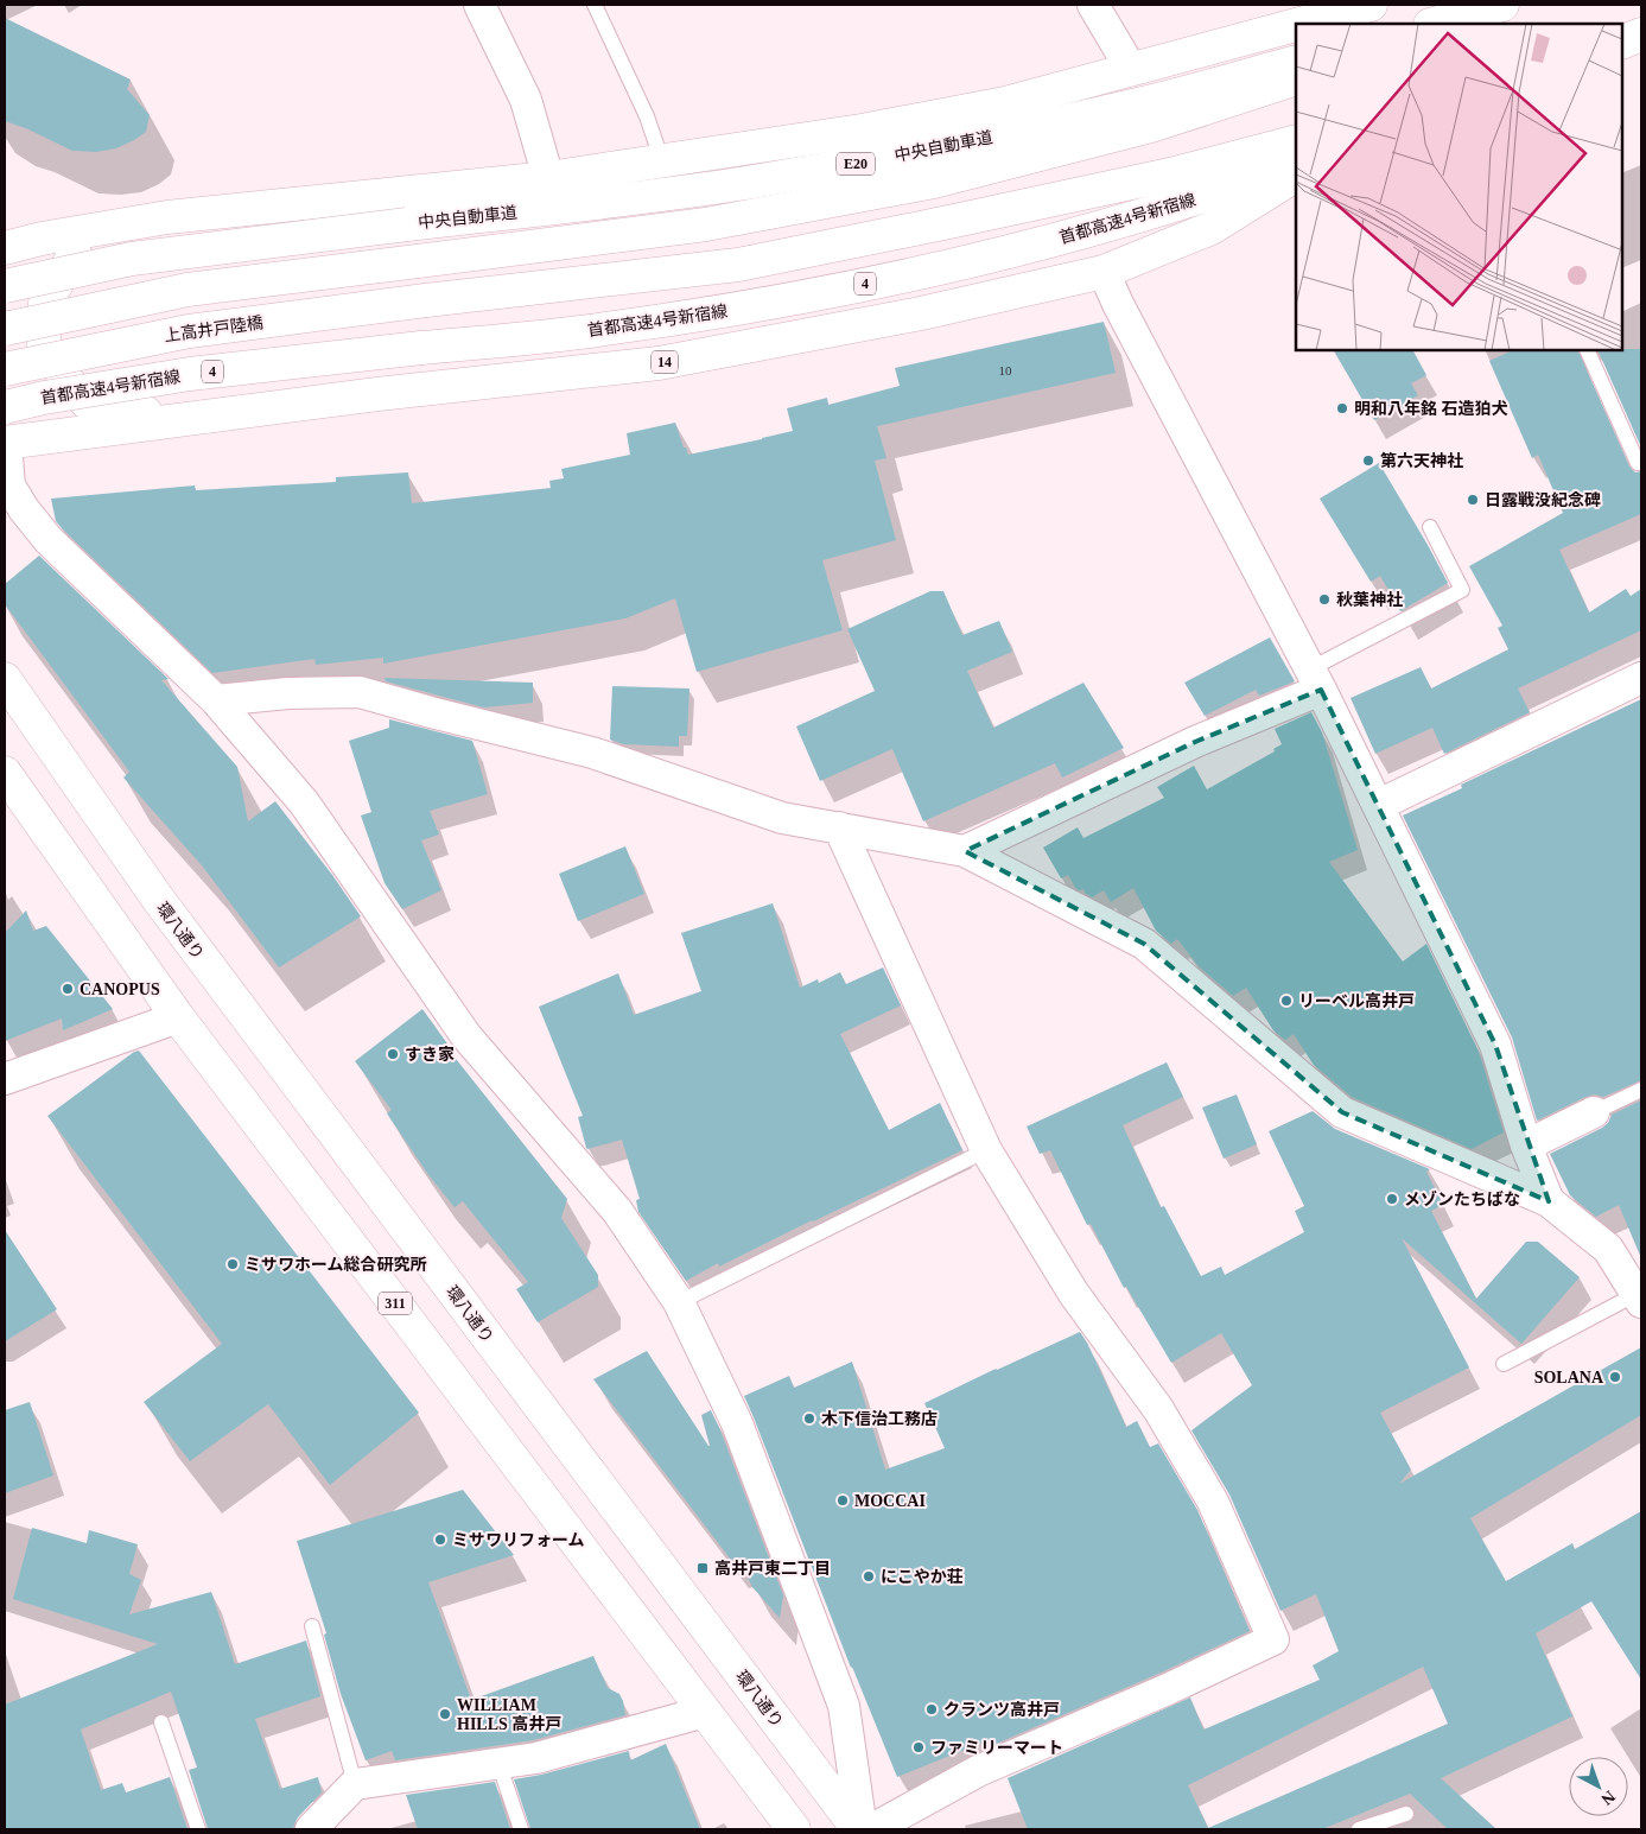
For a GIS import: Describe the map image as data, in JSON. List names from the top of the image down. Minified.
{"streets":{"main road":["中央自動車道","E20","首都高速4号新宿線","4","上高井戸陸橋","14","環八通り","311"]},"places":{"other":["明和八年銘 石造狛犬","第六天神社","日露戦没紀念碑","秋葉神社","CANOPUS","リーベル高井戸","すき家","メゾンたちばな","ミサワホーム総合研究所","SOLANA","木下信治工務店","MOCCAI","ミサワリフォーム","にこやか荘","クランツ高井戸","WILLIAM HILLS 高井戸","ファミリーマート"],"transit":["高井戸東二丁目"]},"house_numbers":["10"],"north":"bottom right"}
